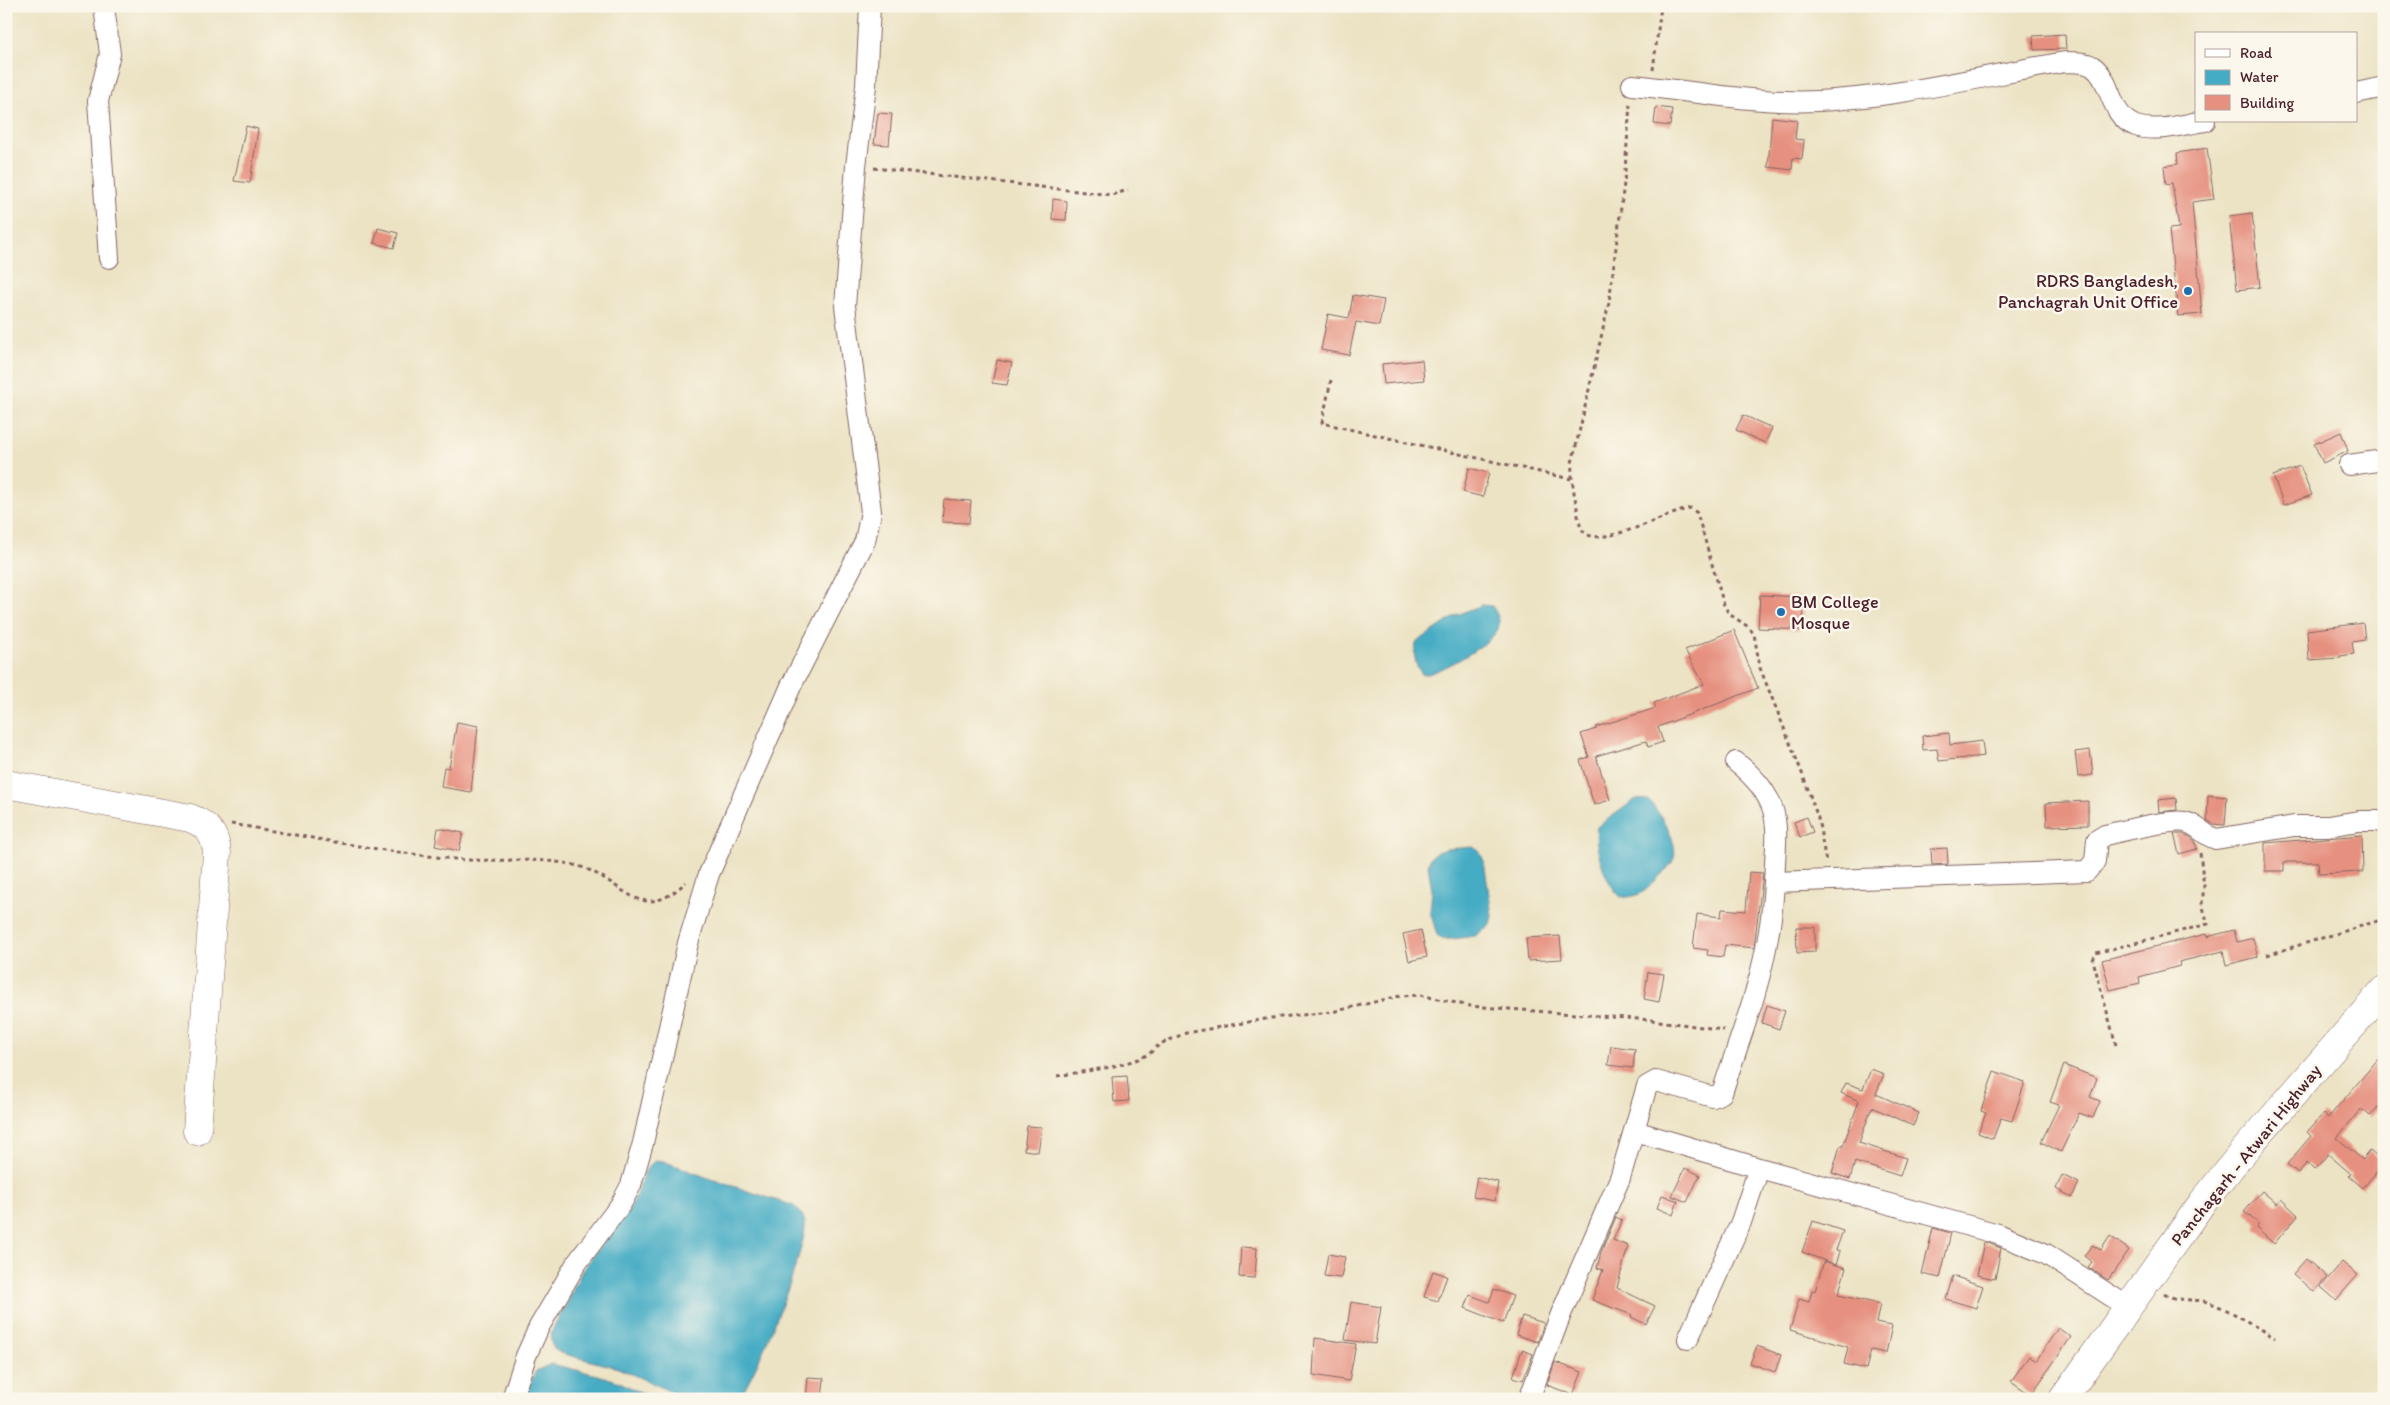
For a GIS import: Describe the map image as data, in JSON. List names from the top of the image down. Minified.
{"streets":{"main road":["Panchagarh - Atwari Highway"]},"places":["RDRS Bangladesh, Panchagrah Unit Office","BM College Mosque"],"legend":["Road","Water","Building"]}
